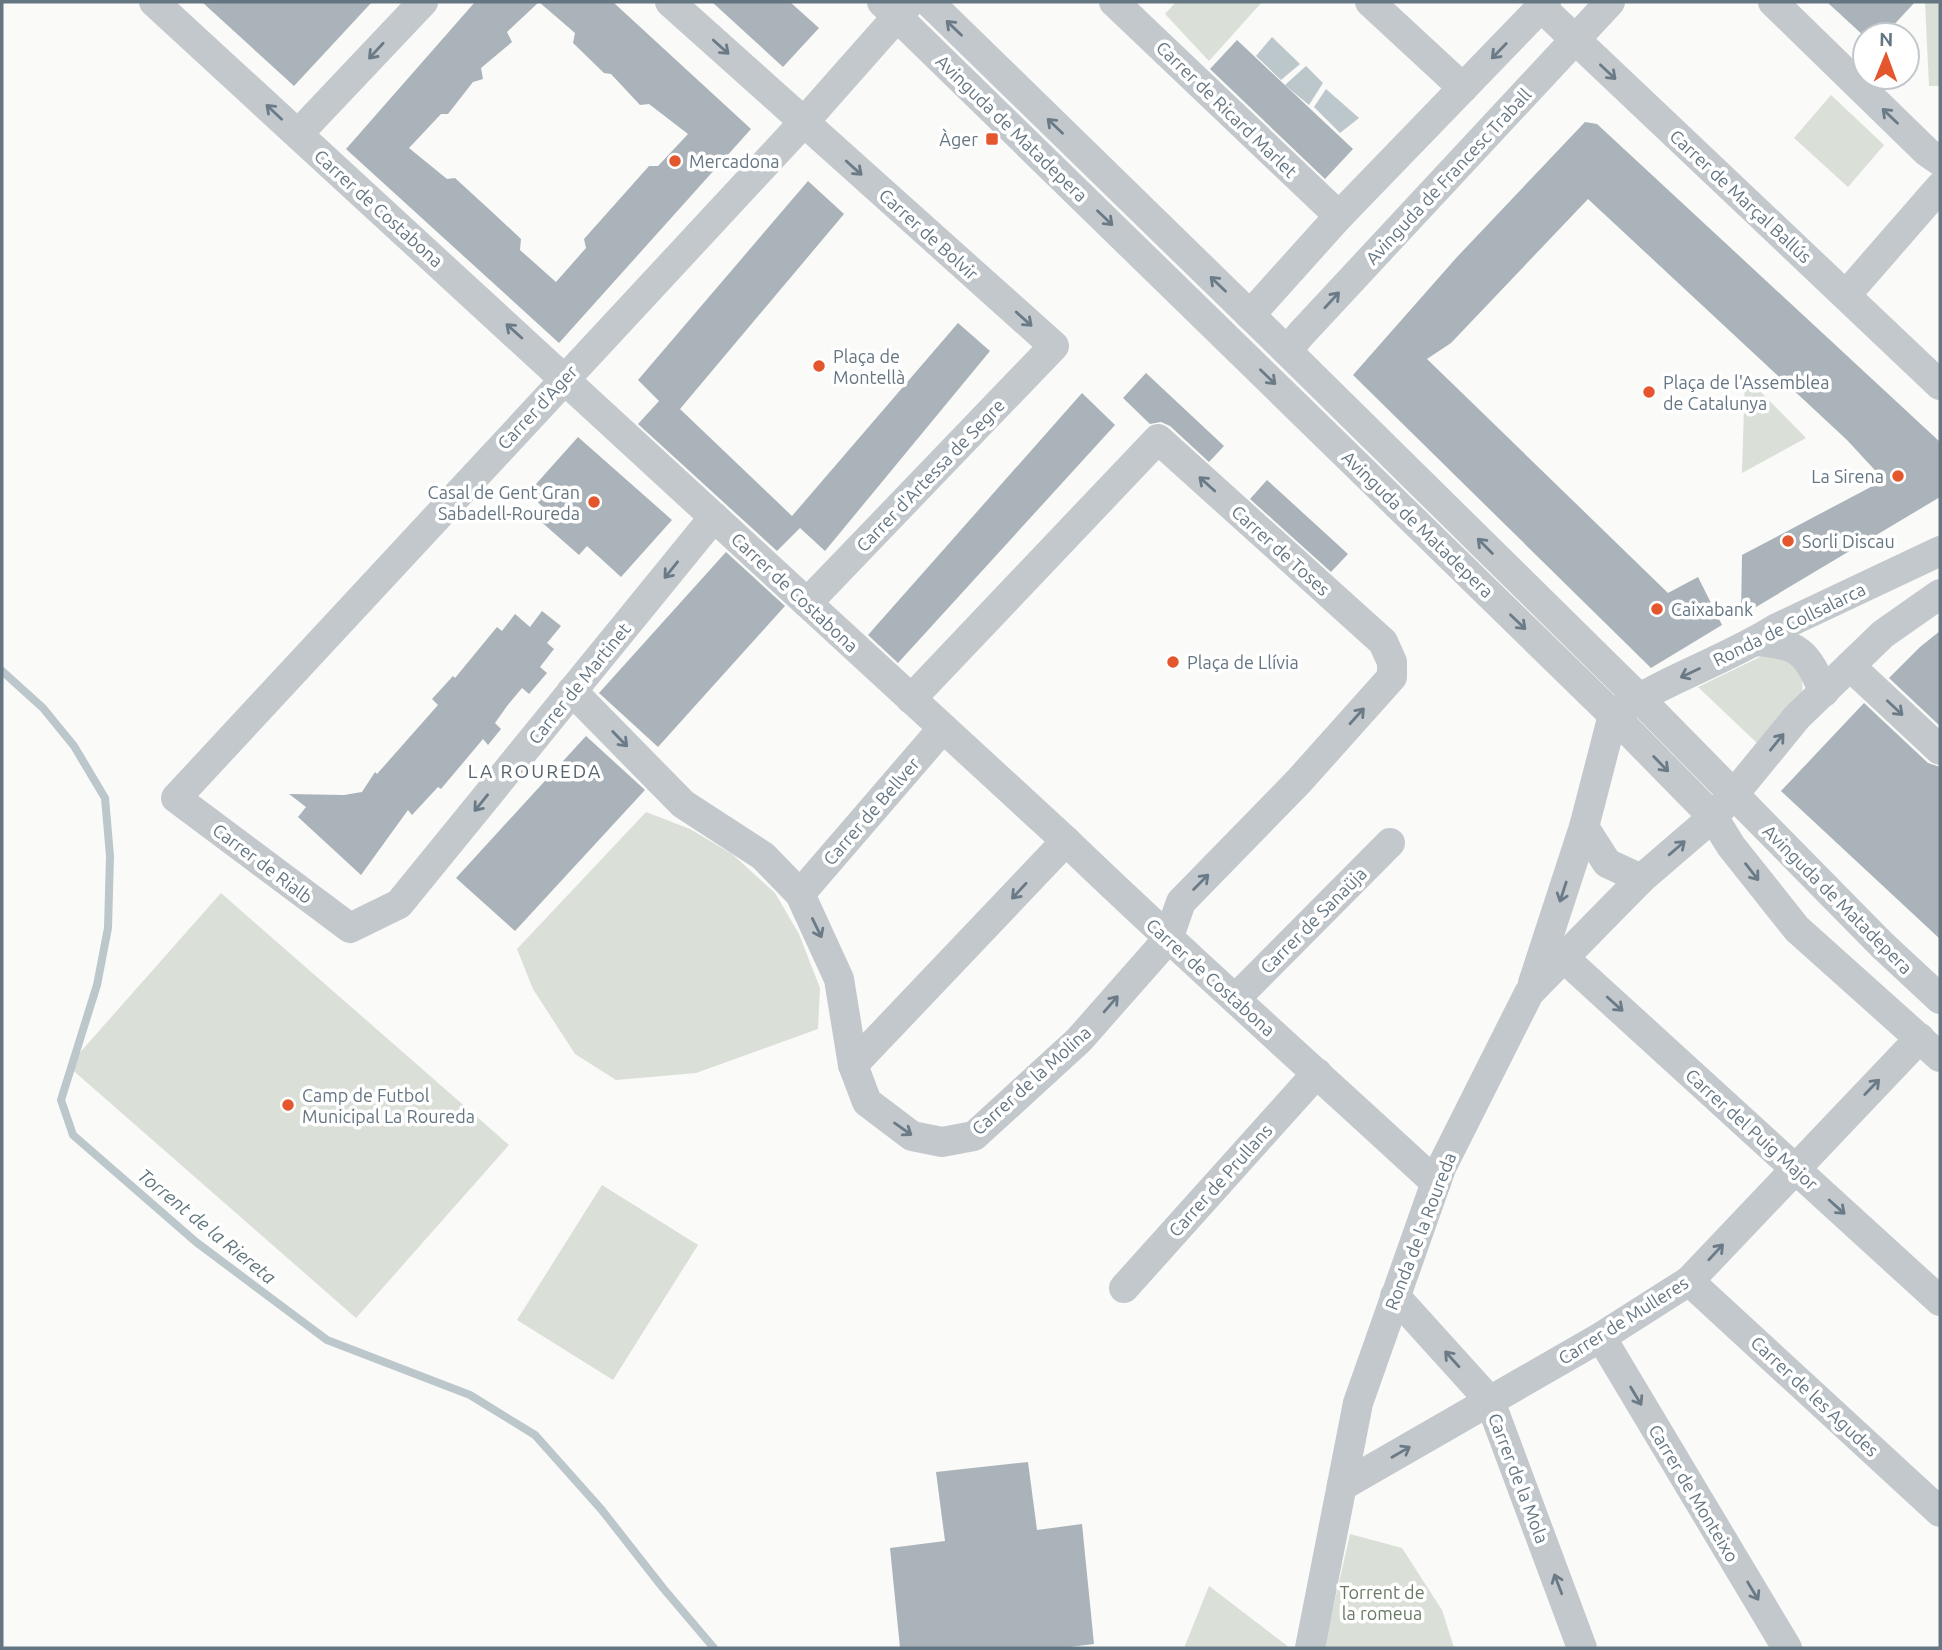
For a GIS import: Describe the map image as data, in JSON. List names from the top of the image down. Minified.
{"streets":{"street":["Carrer de Ricard Marlet","Avinguda de Matadepera","Avinguda de Francesc Traball","Carrer de Marçal Ballús","Carrer de Costabona","Carrer de Bolvir","Carrer d'Ager","Carrer d'Artessa de Segre","Carrer de Toses","Ronda de Collsalarca","Carrer de Martinet","Carrer de Bellver","Carrer de Rialb","Carrer de Sanaüja","Carrer de la Molina","Carrer del Puig Major","Carrer de Prullans","Ronda de la Roureda","Carrer de Mulleres","Carrer de les Agudes","Carrer de la Mola","Carrer de Monteixo"]},"crossings":[["Avinguda de Matadepera","Avinguda de Francesc Traball"],["Avinguda de Matadepera","Carrer d'Ager"],["Avinguda de Matadepera","Ronda de Collsalarca"],["Avinguda de Matadepera","Ronda de la Roureda"],["Avinguda de Matadepera","Carrer de Mulleres"],["Avinguda de Francesc Traball","Carrer de Marçal Ballús"],["Carrer de Costabona","Carrer d'Ager"],["Carrer de Costabona","Carrer d'Artessa de Segre"],["Carrer de Costabona","Carrer de Toses"],["Carrer de Costabona","Carrer de Martinet"],["Carrer de Costabona","Carrer de Bellver"],["Carrer de Costabona","Carrer de Sanaüja"],["Carrer de Costabona","Carrer de la Molina"],["Carrer de Costabona","Carrer de Prullans"],["Carrer de Costabona","Ronda de la Roureda"],["Carrer de Bolvir","Carrer d'Ager"],["Carrer de Bolvir","Carrer d'Artessa de Segre"],["Carrer d'Ager","Carrer de Rialb"],["Carrer de Toses","Carrer de la Molina"],["Carrer de Martinet","Carrer de Rialb"],["Carrer de Martinet","Carrer de la Molina"],["Carrer de Bellver","Carrer de la Molina"],["Carrer del Puig Major","Ronda de la Roureda"],["Carrer del Puig Major","Carrer de Mulleres"],["Ronda de la Roureda","Carrer de Mulleres"],["Ronda de la Roureda","Carrer de la Mola"],["Carrer de Mulleres","Carrer de les Agudes"],["Carrer de Mulleres","Carrer de la Mola"],["Carrer de Mulleres","Carrer de Monteixo"]],"one_way":["Carrer de Bolvir","Carrer de Martinet","Carrer del Puig Major","Carrer de Mulleres","Carrer de la Mola","Carrer de Monteixo"],"districts":["LA ROUREDA"],"water":["Torrent de la Riereta"],"parks":["Torrent de la romeua"],"places":{"transit":["Àger"],"other":["Mercadona","Plaça de Montellà","Plaça de l'Assemblea de Catalunya","La Sirena","Casal de Gent Gran Sabadell-Roureda","Sorli Discau","Caixabank","Plaça de Llívia","Camp de Futbol Municipal La Roureda"]},"north":"top"}
